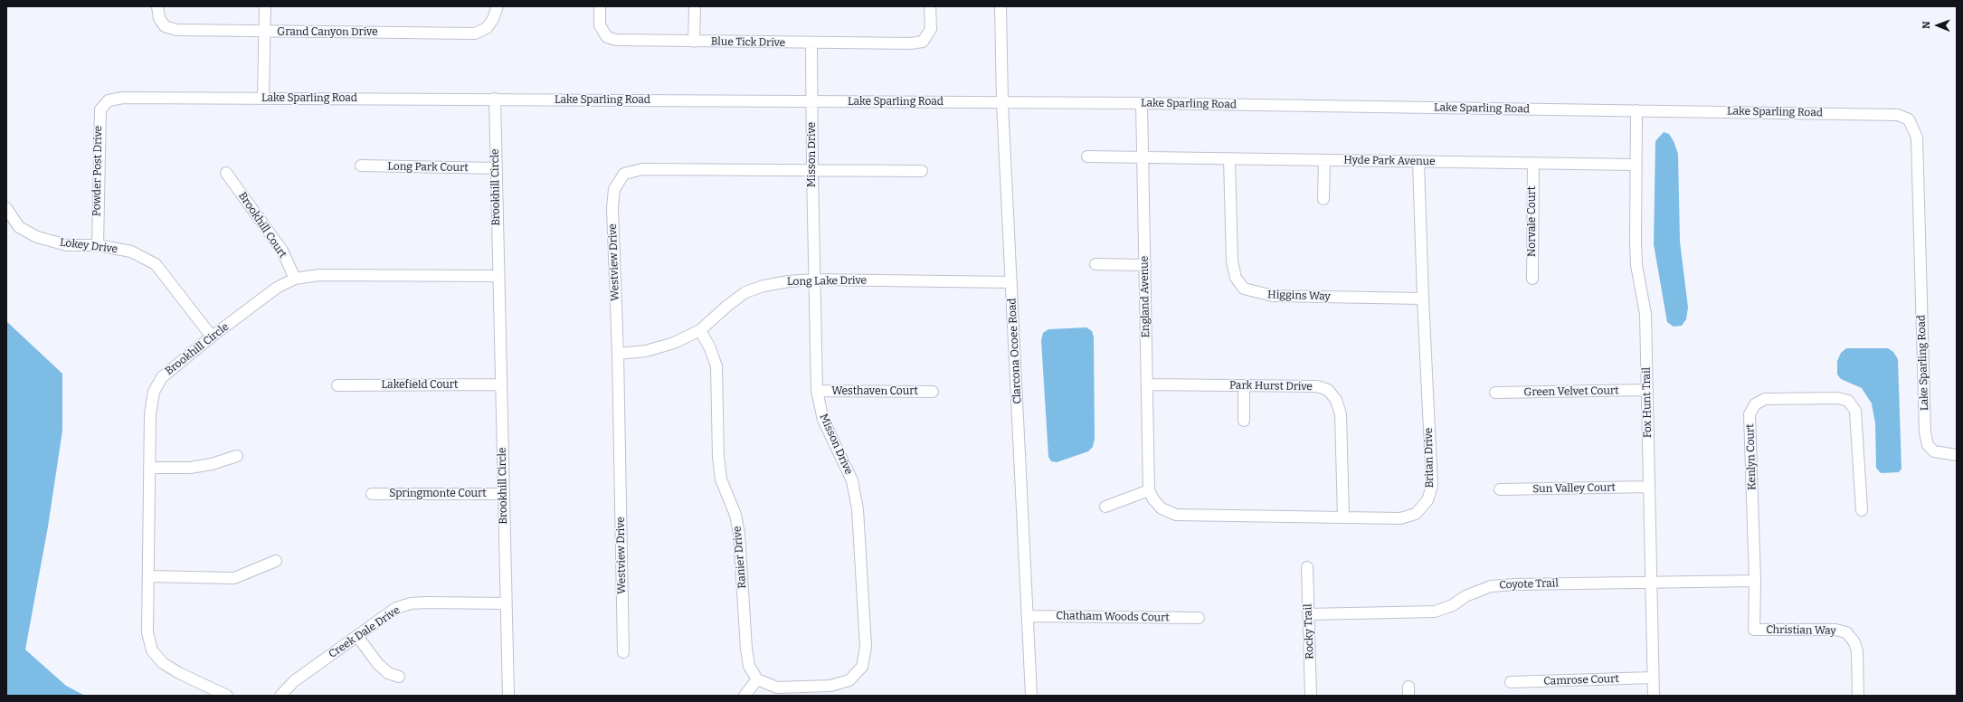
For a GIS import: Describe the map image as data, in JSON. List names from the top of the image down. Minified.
{"streets":{"street":["Grand Canyon Drive","Blue Tick Drive","Lake Sparling Road","Misson Drive","Hyde Park Avenue","Long Park Court","Powder Post Drive","Brookhill Circle","Norvale Court","Brookhill Court","Lokey Drive","Westview Drive","Long Lake Drive","Higgins Way","England Avenue","Clarcona Ocoee Road","Lakefield Court","Park Hurst Drive","Westhaven Court","Green Velvet Court","Fox Hunt Trail","Kenlyn Court","Britan Drive","Sun Valley Court","Springmonte Court","Ranier Drive","Coyote Trail","Chatham Woods Court","Christian Way","Rocky Trail","Creek Dale Drive","Camrose Court"]},"crossings":[["Blue Tick Drive","Misson Drive"],["Lake Sparling Road","Misson Drive"],["Lake Sparling Road","Powder Post Drive"],["Lake Sparling Road","Brookhill Circle"],["Lake Sparling Road","England Avenue"],["Lake Sparling Road","Clarcona Ocoee Road"],["Lake Sparling Road","Fox Hunt Trail"],["Misson Drive","Westview Drive"],["Misson Drive","Long Lake Drive"],["Misson Drive","Westhaven Court"],["Misson Drive","Ranier Drive"],["Hyde Park Avenue","Norvale Court"],["Hyde Park Avenue","Higgins Way"],["Hyde Park Avenue","England Avenue"],["Hyde Park Avenue","Fox Hunt Trail"],["Hyde Park Avenue","Britan Drive"],["Long Park Court","Brookhill Circle"],["Powder Post Drive","Lokey Drive"],["Brookhill Circle","Brookhill Court"],["Brookhill Circle","Lokey Drive"],["Brookhill Circle","Lakefield Court"],["Brookhill Circle","Springmonte Court"],["Brookhill Circle","Creek Dale Drive"],["Westview Drive","Long Lake Drive"],["Long Lake Drive","Clarcona Ocoee Road"],["Long Lake Drive","Ranier Drive"],["Higgins Way","Britan Drive"],["England Avenue","Park Hurst Drive"],["England Avenue","Britan Drive"],["Clarcona Ocoee Road","Chatham Woods Court"],["Park Hurst Drive","Britan Drive"],["Green Velvet Court","Fox Hunt Trail"],["Fox Hunt Trail","Sun Valley Court"],["Fox Hunt Trail","Coyote Trail"],["Fox Hunt Trail","Camrose Court"],["Kenlyn Court","Coyote Trail"],["Kenlyn Court","Christian Way"],["Coyote Trail","Rocky Trail"]],"north":"left"}
